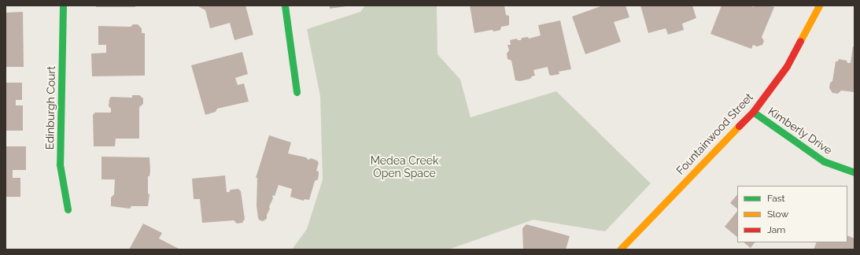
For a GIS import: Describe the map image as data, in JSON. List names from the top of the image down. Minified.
{"streets":{"street":["Edinburgh Court","Kimberly Drive","Fountainwood Street"]},"crossings":[["Kimberly Drive","Fountainwood Street"]],"parks":["Medea Creek Open Space"],"legend":["Fast","Slow","Jam"]}
